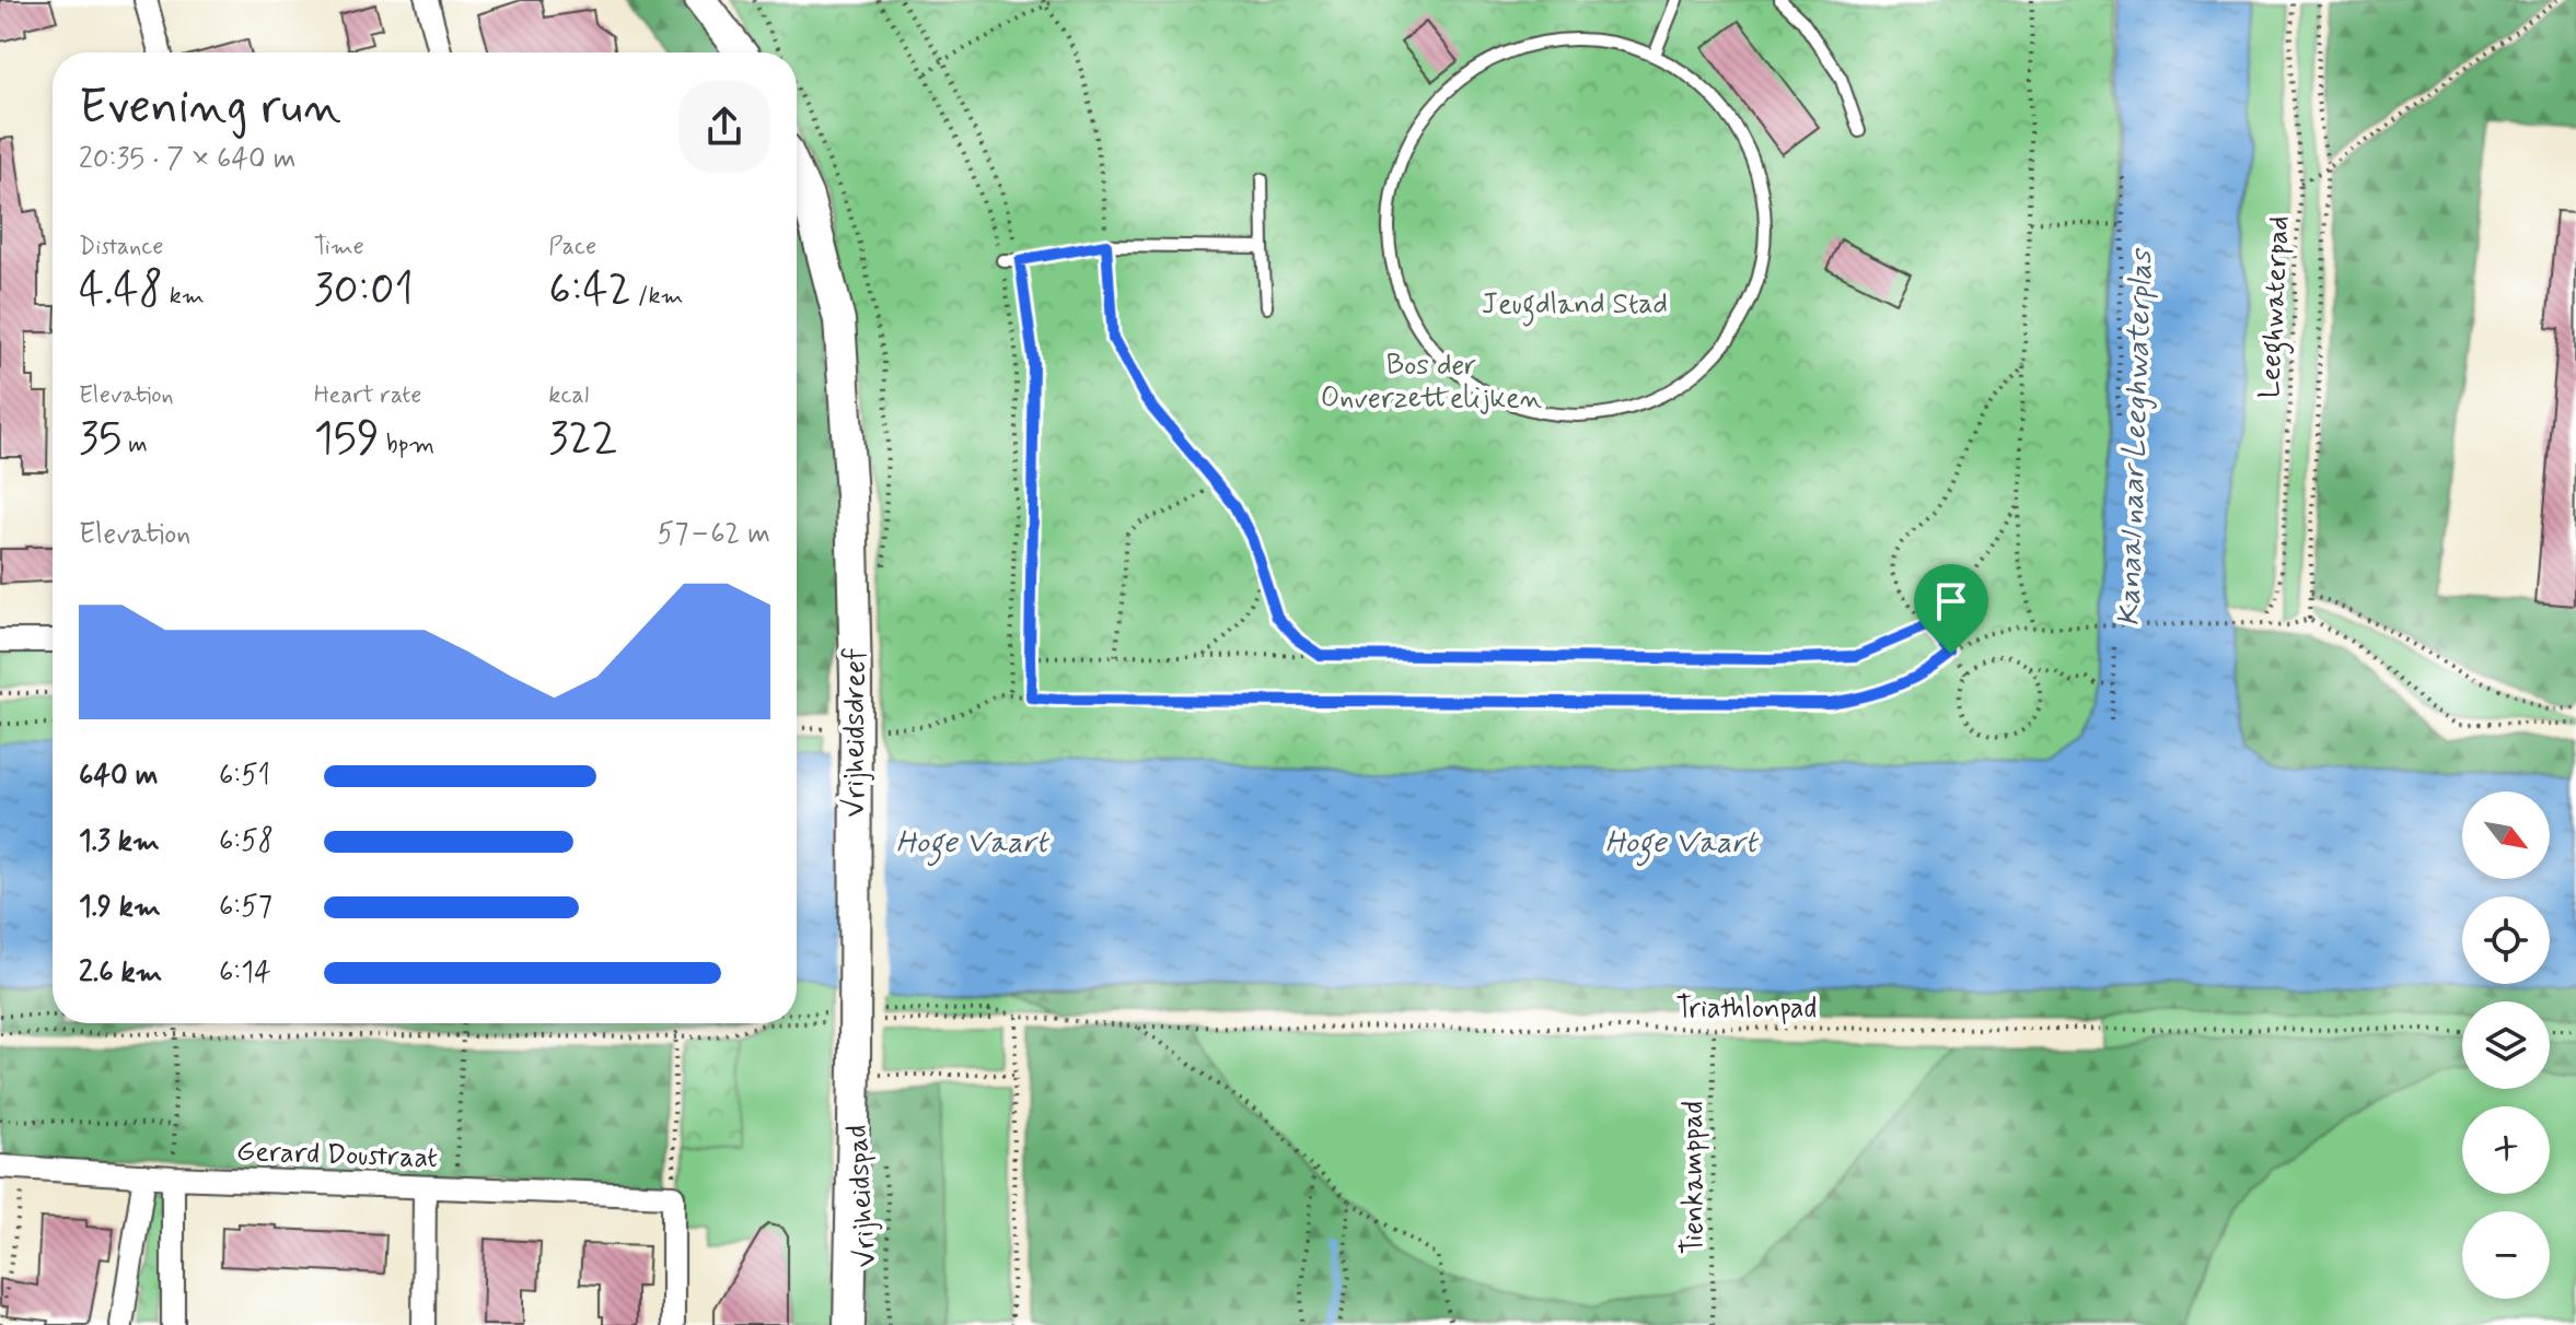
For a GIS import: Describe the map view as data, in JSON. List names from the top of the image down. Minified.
{"streets":{"main road":["Vrijheidsdreef"],"street":["Gerard Doustraat"],"path":["Leeghwaterpad","Triathlonpad","Tienkamppad","Vrijheidspad"]},"crossings":[["Triathlonpad","Tienkamppad"]],"water":["Kanaal naar Leeghwaterplas","Hoge Vaart"],"parks":["Jeugdland Stad","Bos der Onverzettelijken"],"north":"bottom right","page":{"heading":["Evening run","20:35 · 7 × 640 m"],"stats":[["Distance","4.48 km"],["Time","30:01"],["Pace","6:42 /km"],["Elevation","35 m"],["Heart rate","159 bpm"],["kcal","322"]],"chart":["Elevation","57–62 m"],"list":[{"name":"640 m","note":"6:51"},{"name":"1.3 km","note":"6:58"},{"name":"1.9 km","note":"6:57"},{"name":"2.6 km","note":"6:14"}],"map_buttons":["+","−"]}}
